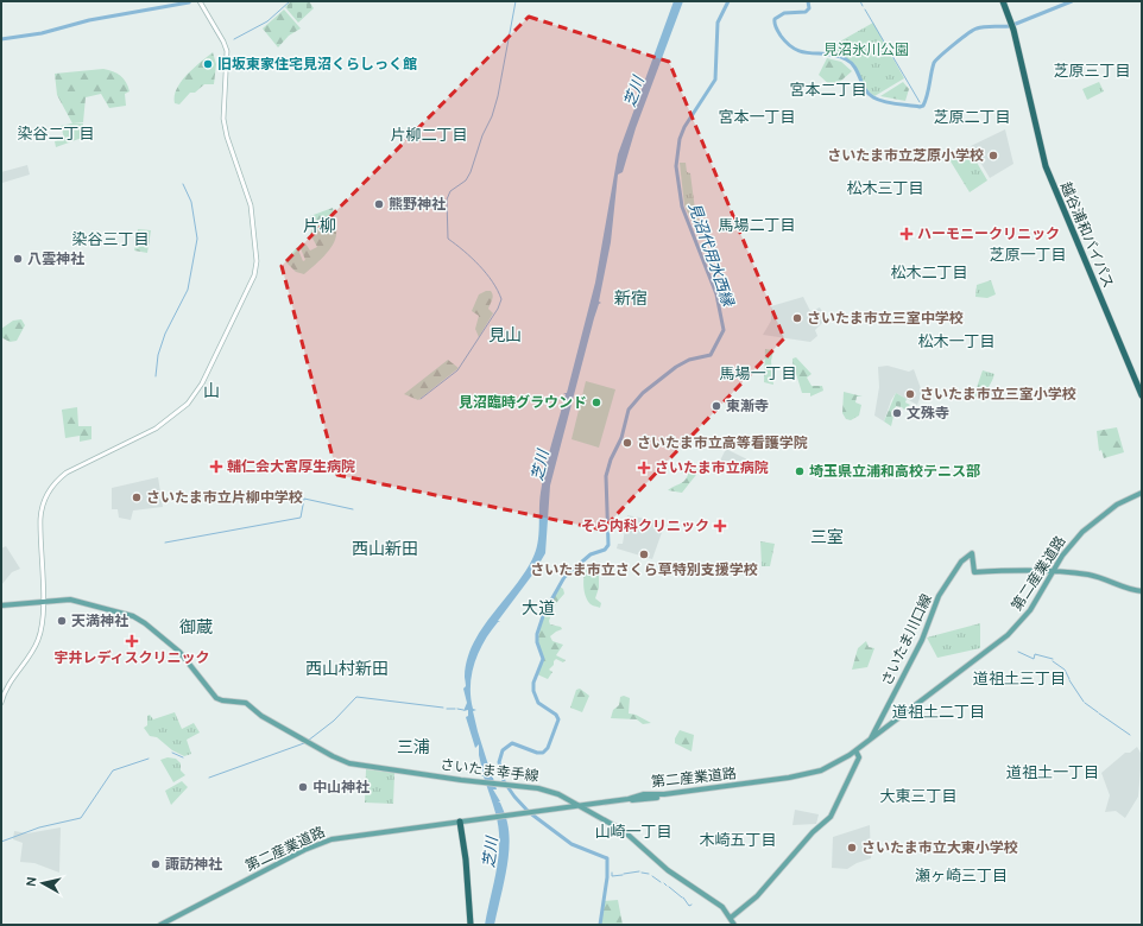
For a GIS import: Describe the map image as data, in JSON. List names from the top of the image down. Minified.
{"streets":{"highway":["越谷浦和バイパス"],"main road":["第二産業道路","さいたま川口線","さいたま幸手線"]},"crossings":[["第二産業道路","さいたま川口線"],["第二産業道路","さいたま幸手線"]],"districts":["芝原三丁目","宮本二丁目","宮本一丁目","芝原二丁目","染谷二丁目","片柳二丁目","松木三丁目","馬場二丁目","片柳","染谷三丁目","芝原一丁目","松木二丁目","新宿","見山","松木一丁目","馬場一丁目","山","三室","西山新田","大道","御蔵","西山村新田","道祖土三丁目","道祖土二丁目","三浦","道祖土一丁目","大東三丁目","山崎一丁目","木崎五丁目","瀬ヶ崎三丁目"],"water":["芝川","見沼代用水西縁"],"parks":["見沼氷川公園"],"places":{"other":["旧坂東家住宅見沼くらしっく館","さいたま市立芝原小学校","熊野神社","八雲神社","さいたま市立三室中学校","さいたま市立三室小学校","見沼臨時グラウンド","東漸寺","文殊寺","さいたま市立高等看護学院","埼玉県立浦和高校テニス部","さいたま市立片柳中学校","さいたま市立さくら草特別支援学校","天満神社","中山神社","さいたま市立大東小学校","諏訪神社"],"health":["ハーモニークリニック","輔仁会大宮厚生病院","さいたま市立病院","そら内科クリニック","宇井レディスクリニック"]},"north":"left"}
